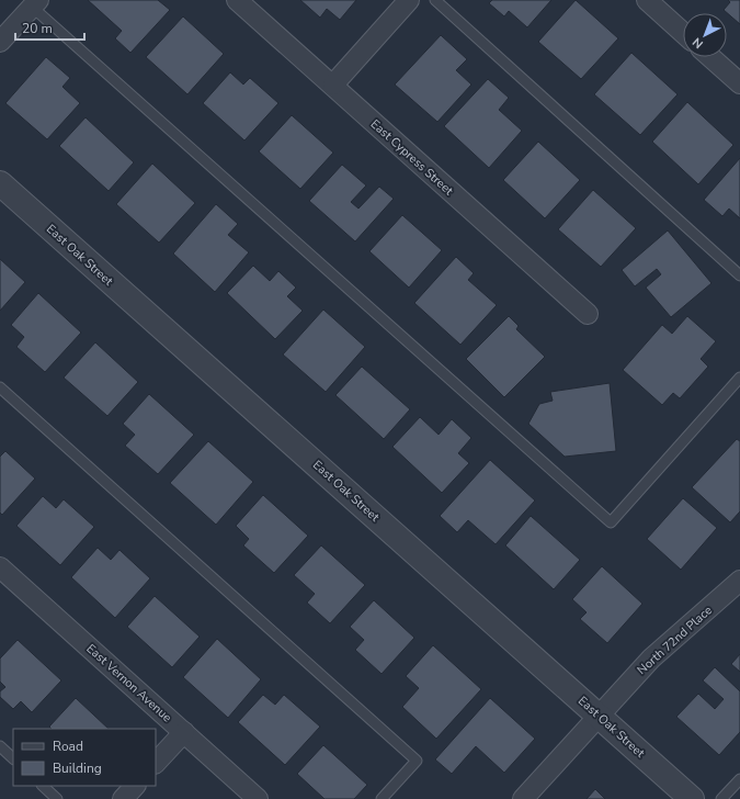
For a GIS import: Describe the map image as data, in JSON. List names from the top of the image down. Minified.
{"streets":{"street":["East Cypress Street","East Oak Street","North 72nd Place","East Vernon Avenue"]},"crossings":[["East Oak Street","North 72nd Place"]],"legend":["Road","Building"],"scale_bar":"20 m","north":"bottom left"}
